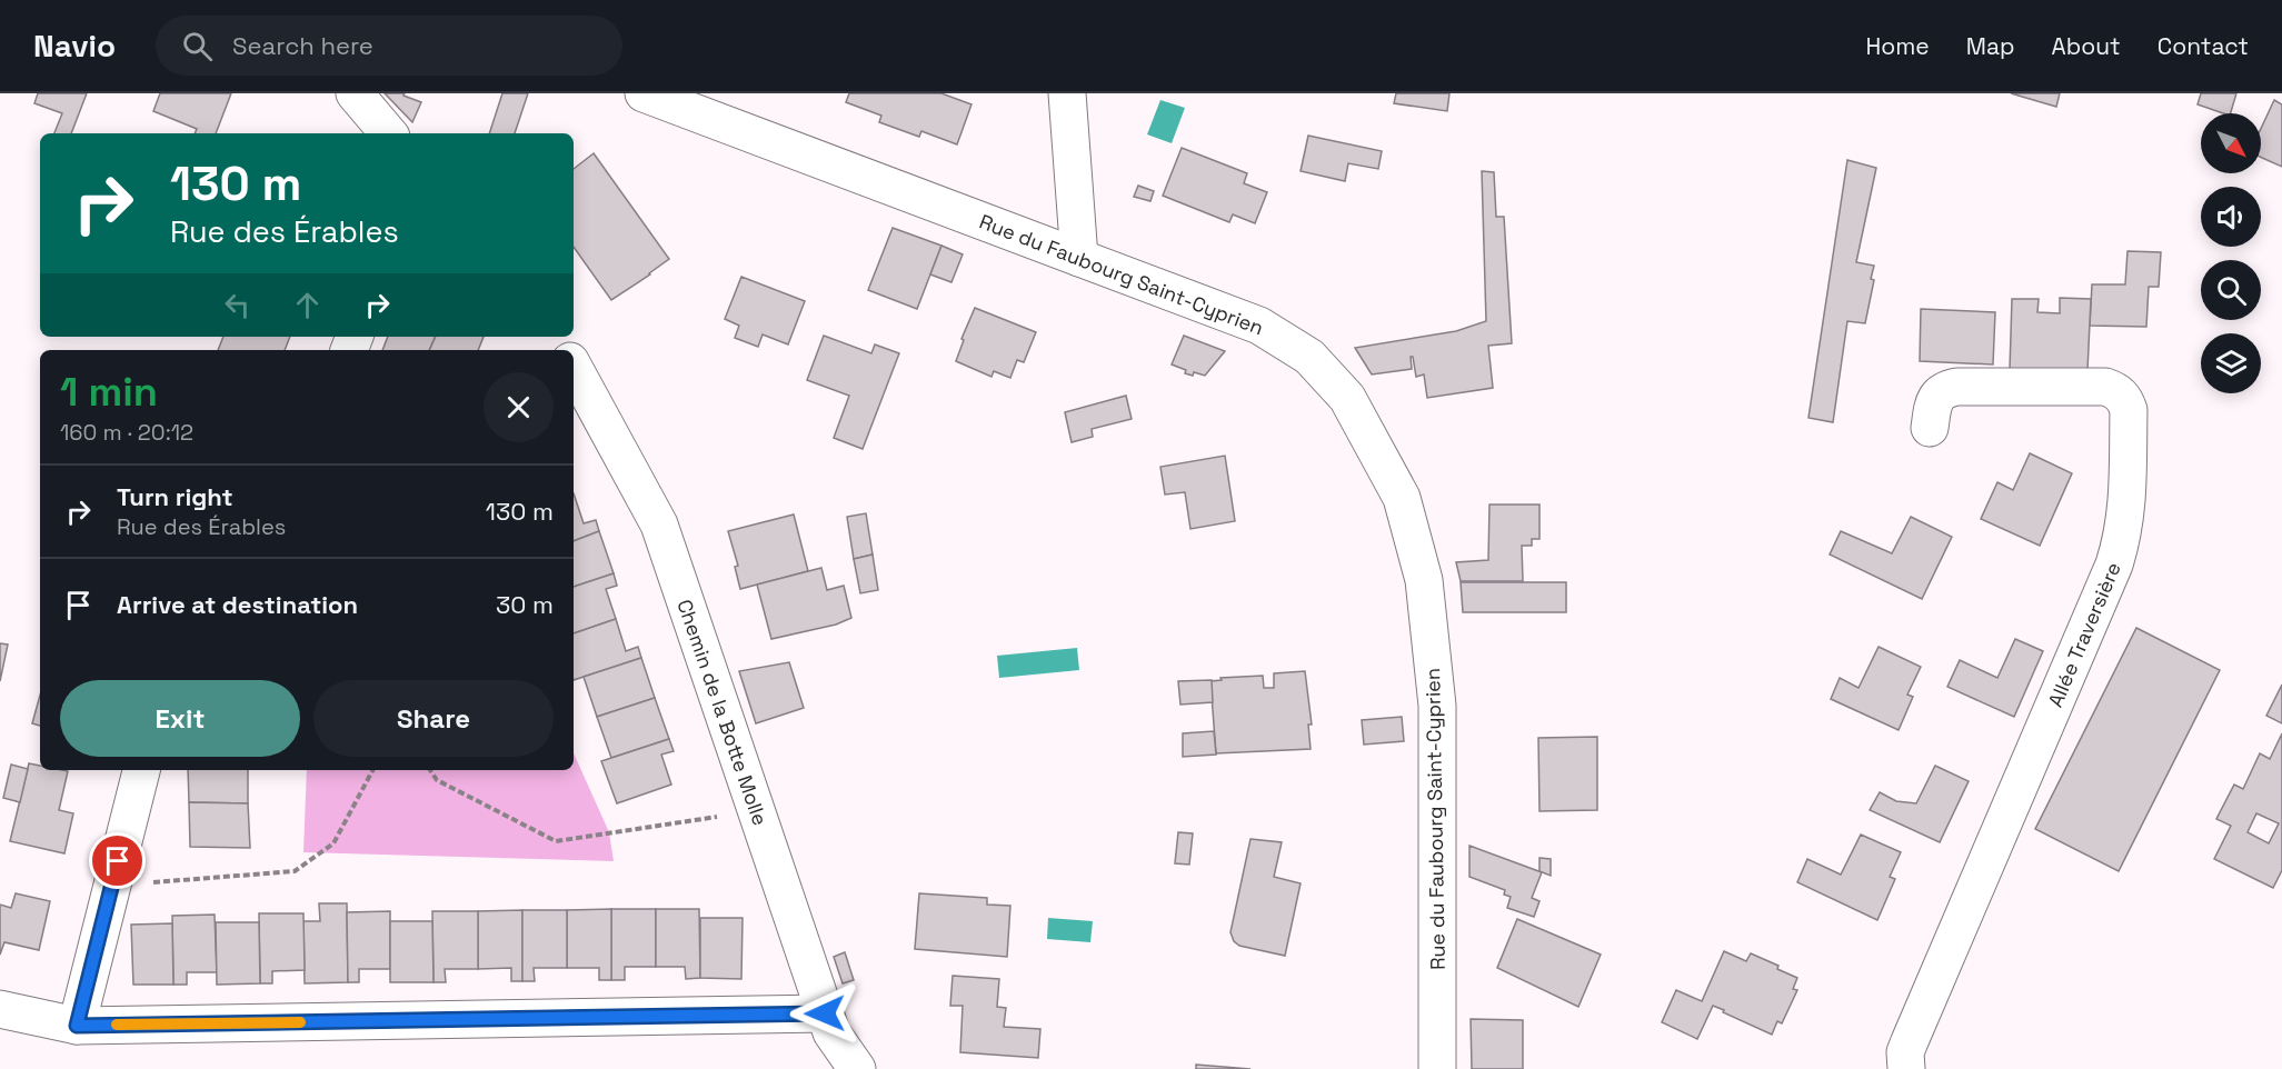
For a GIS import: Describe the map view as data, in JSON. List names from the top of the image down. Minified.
{"streets":{"street":["Rue du Faubourg Saint-Cyprien","Allée Traversière","Chemin de la Botte Molle"]},"north":"bottom right","page":{"header":"Navio","search":"Search here","nav":["Home","Map","About","Contact"],"turn":["130 m","Rue des Érables"],"heading":["1 min","160 m · 20:12"],"list":[{"name":"Turn right","note":"Rue des Érables","value":"130 m"},{"name":"Arrive at destination","value":"30 m"}],"buttons":["Exit","Share"]}}
